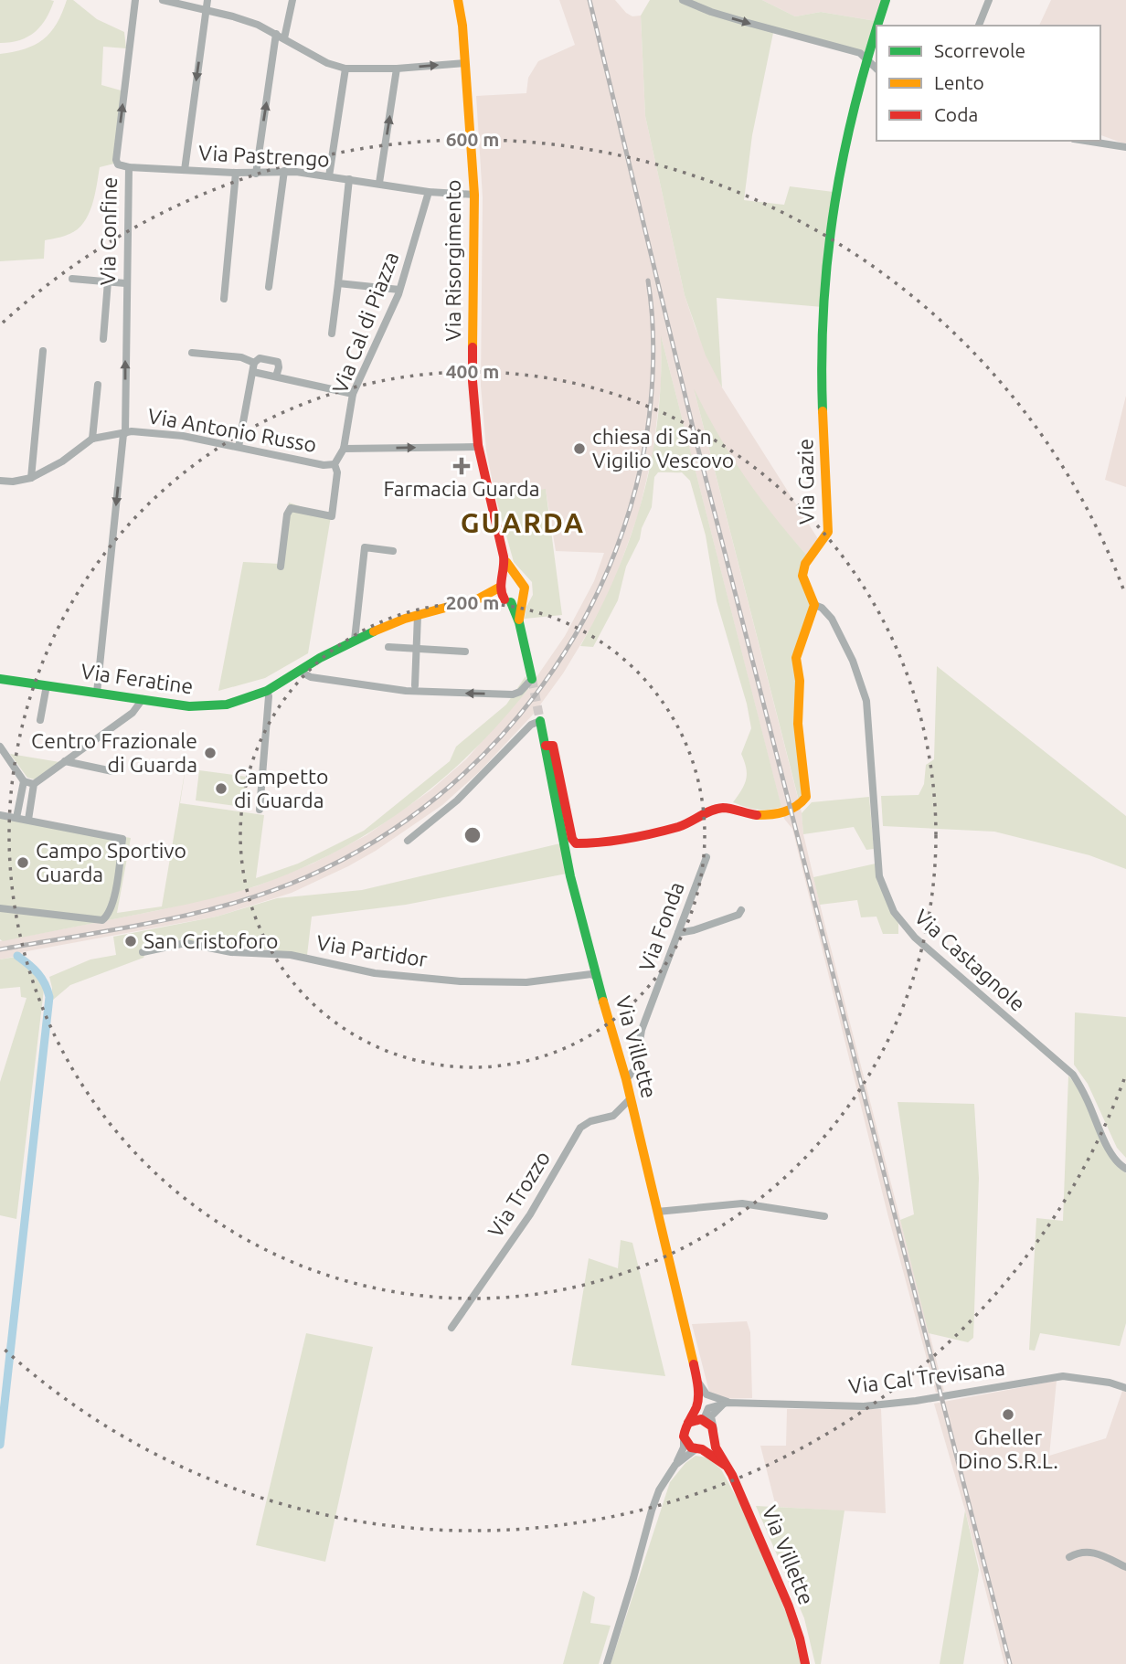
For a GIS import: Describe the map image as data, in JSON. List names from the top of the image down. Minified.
{"streets":{"street":["Via Pastrengo","Via Confine","Via Risorgimento","Via Cal di Piazza","Via Antonio Russo","Via Gazie","Via Feratine","Via Fonda","Via Partidor","Via Castagnole","Via Villette","Via Trozzo","Via Cal Trevisana"]},"crossings":[["Via Pastrengo","Via Confine"],["Via Pastrengo","Via Risorgimento"],["Via Pastrengo","Via Cal di Piazza"],["Via Confine","Via Antonio Russo"],["Via Confine","Via Feratine"],["Via Risorgimento","Via Feratine"],["Via Cal di Piazza","Via Antonio Russo"],["Via Gazie","Via Castagnole"],["Via Fonda","Via Villette"],["Via Partidor","Via Villette"],["Via Villette","Via Trozzo"],["Via Villette","Via Cal Trevisana"]],"districts":["GUARDA"],"places":{"other":["chiesa di San Vigilio Vescovo","Centro Frazionale di Guarda","Campetto di Guarda","Campo Sportivo Guarda","San Cristoforo","Gheller Dino S.R.L."],"health":["Farmacia Guarda"]},"legend":["Scorrevole","Lento","Coda"],"rings":["600 m","400 m","200 m"]}
